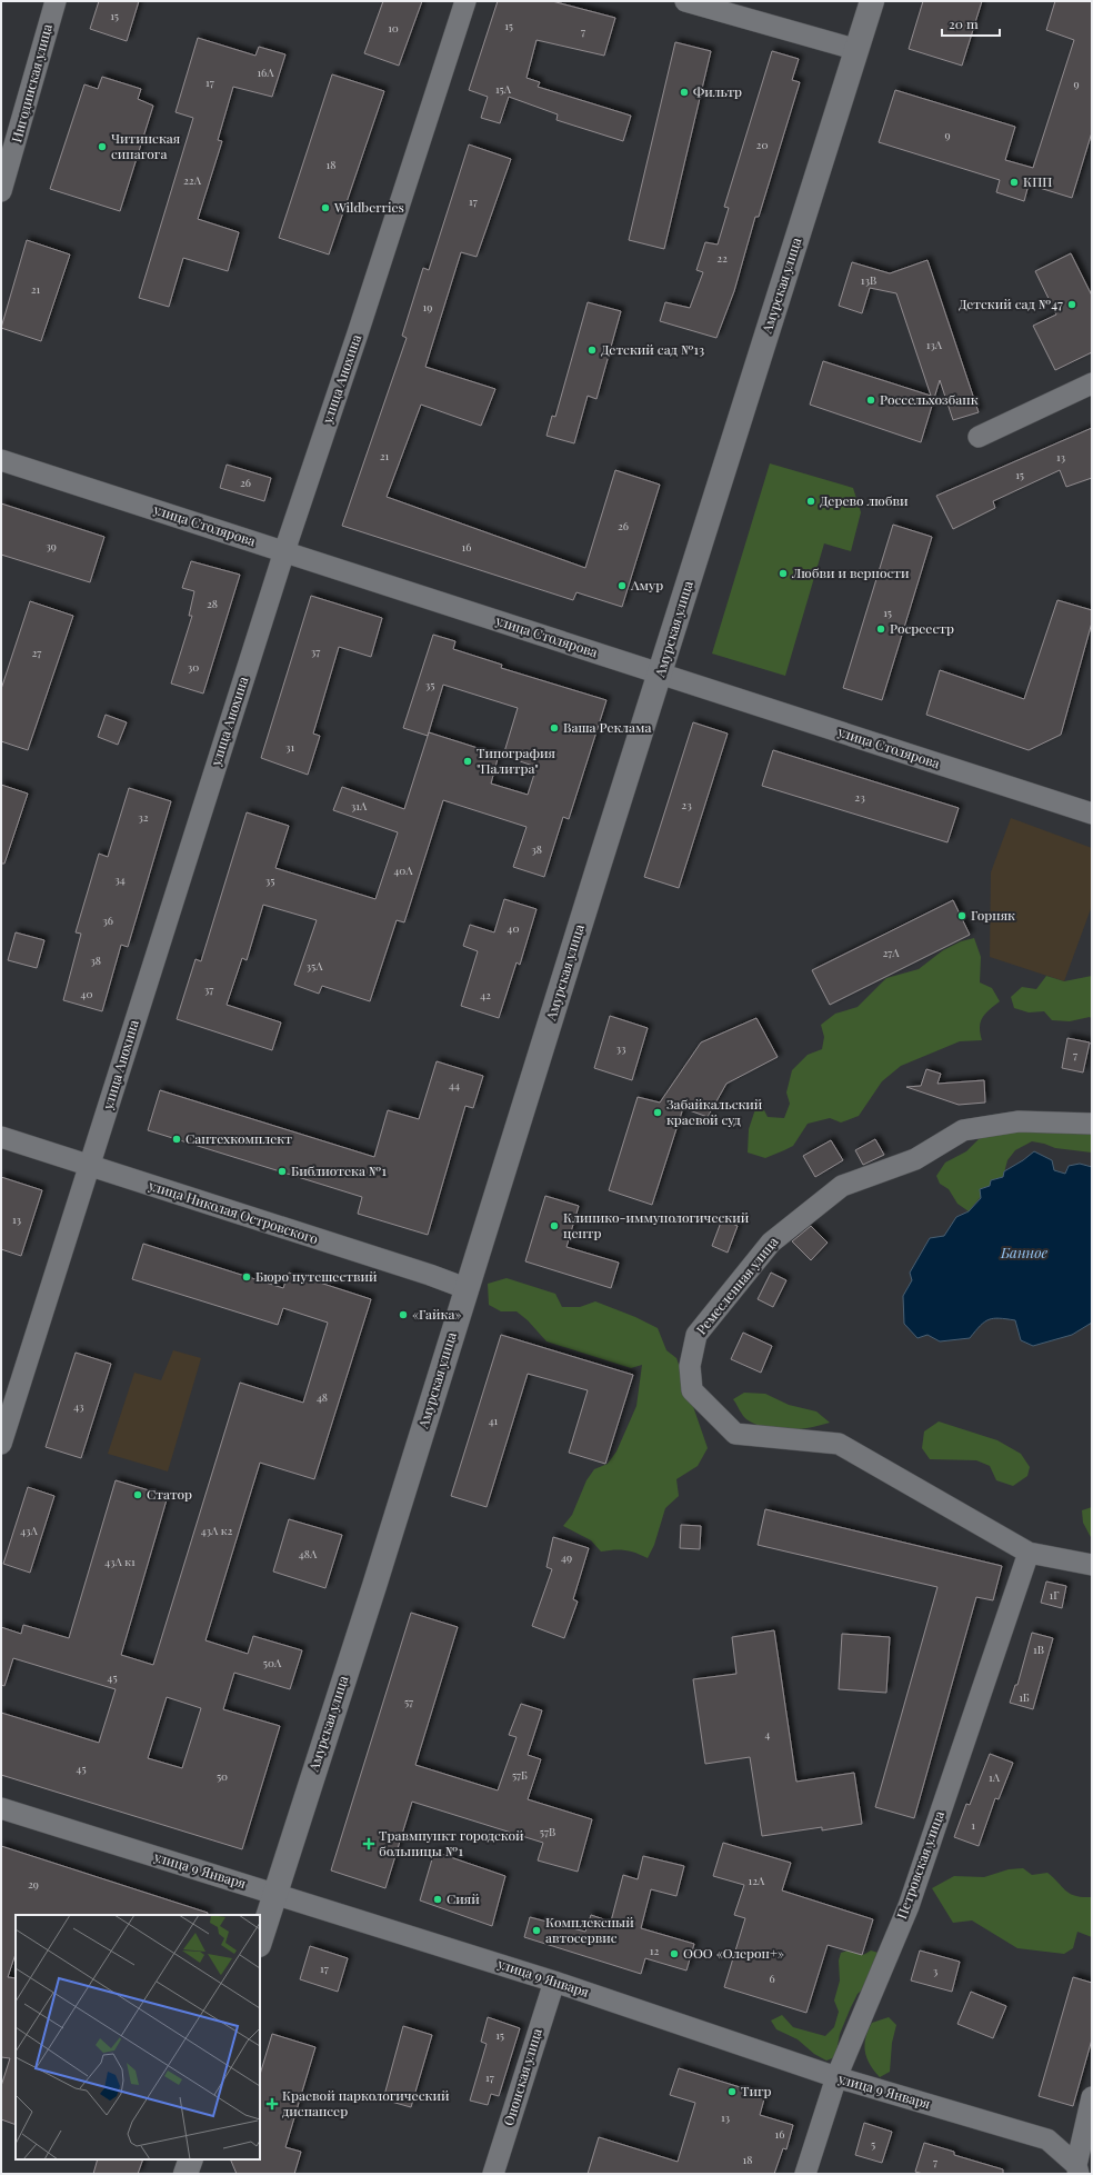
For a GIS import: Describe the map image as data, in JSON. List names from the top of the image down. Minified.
{"streets":{"main road":["Амурская улица"],"street":["Ингодинская улица","улица Анохина","улица Столярова","улица Николая Островского","Ремесленная улица","Петровская улица","улица 9 Января","Ононская улица"]},"crossings":[["Амурская улица","улица Столярова"],["Амурская улица","улица Николая Островского"],["Амурская улица","улица 9 Января"],["улица Анохина","улица Столярова"],["улица Анохина","улица Николая Островского"],["Ремесленная улица","Петровская улица"],["Петровская улица","улица 9 Января"],["улица 9 Января","Ононская улица"]],"water":["Банное"],"places":{"other":["Фильтр","Читинская синагога","КПП","Wildberries","Детский сад №47","Детский сад №13","Россельхозбанк","Дерево любви","Любви и верности","Амур","Росреестр","Ваша Реклама","Типография \"Палитра\"","Горняк","Забайкальский краевой суд","Сантехкомплект","Библиотека №1","Клинико-иммунологический центр","Бюро путешествий","«Гайка»","Статор","Сияй","Комплексный автосервис","ООО «Олерон+»","Тигр"],"health":["Травмпункт городской больницы №1","Краевой наркологический диспансер"]},"house_numbers":["15","15","10","7","16А","17","9","15А","9","20","18","22А","17","22","13В","21","19","13А","21","13","15","26","26","39","16","28","15","37","27","30","35","31","23","23","31А","32","38","40А","34","35","36","40","27А","38","35А","37","40","42","33","7","44","13","48","43","41","43А","43А к2","48А","49","43А к1","1Г","1В","50А","45","1Б","57","4","45","57Б","50","1А","1","57В","12А","29","12","17","3","6","15","17","13","16","5","18","7"],"scale_bar":"20 m"}
